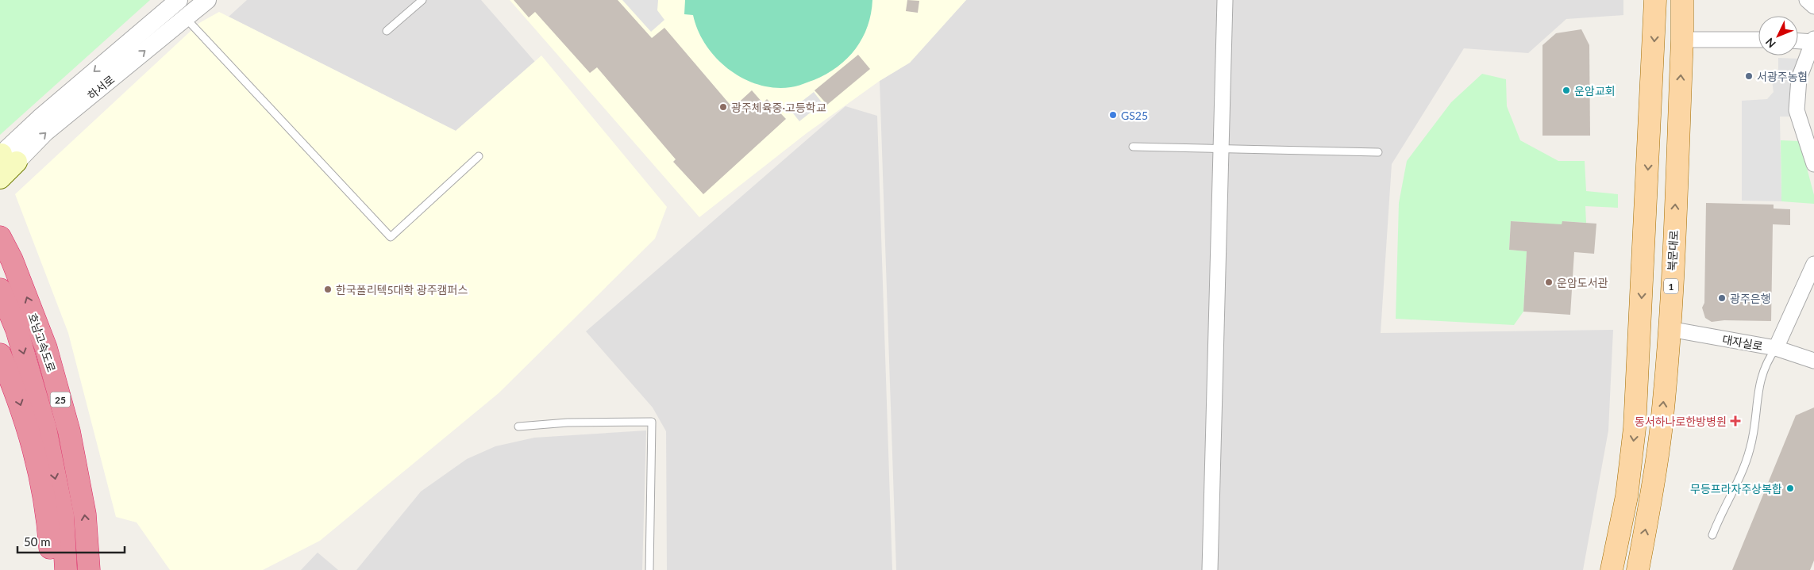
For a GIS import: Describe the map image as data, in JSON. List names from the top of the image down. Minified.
{"streets":{"highway":["호남고속도로","25"],"main road":["하서로","북문대로","1"],"street":["대자실로"]},"crossings":[["북문대로","대자실로"]],"places":{"other":["서광주농협","운암교회","광주체육중·고등학교","GS25","운암도서관","한국폴리텍5대학 광주캠퍼스","광주은행","무등프라자주상복합"],"health":["동서하나로한방병원"]},"scale_bar":"50 m","north":"bottom left"}
